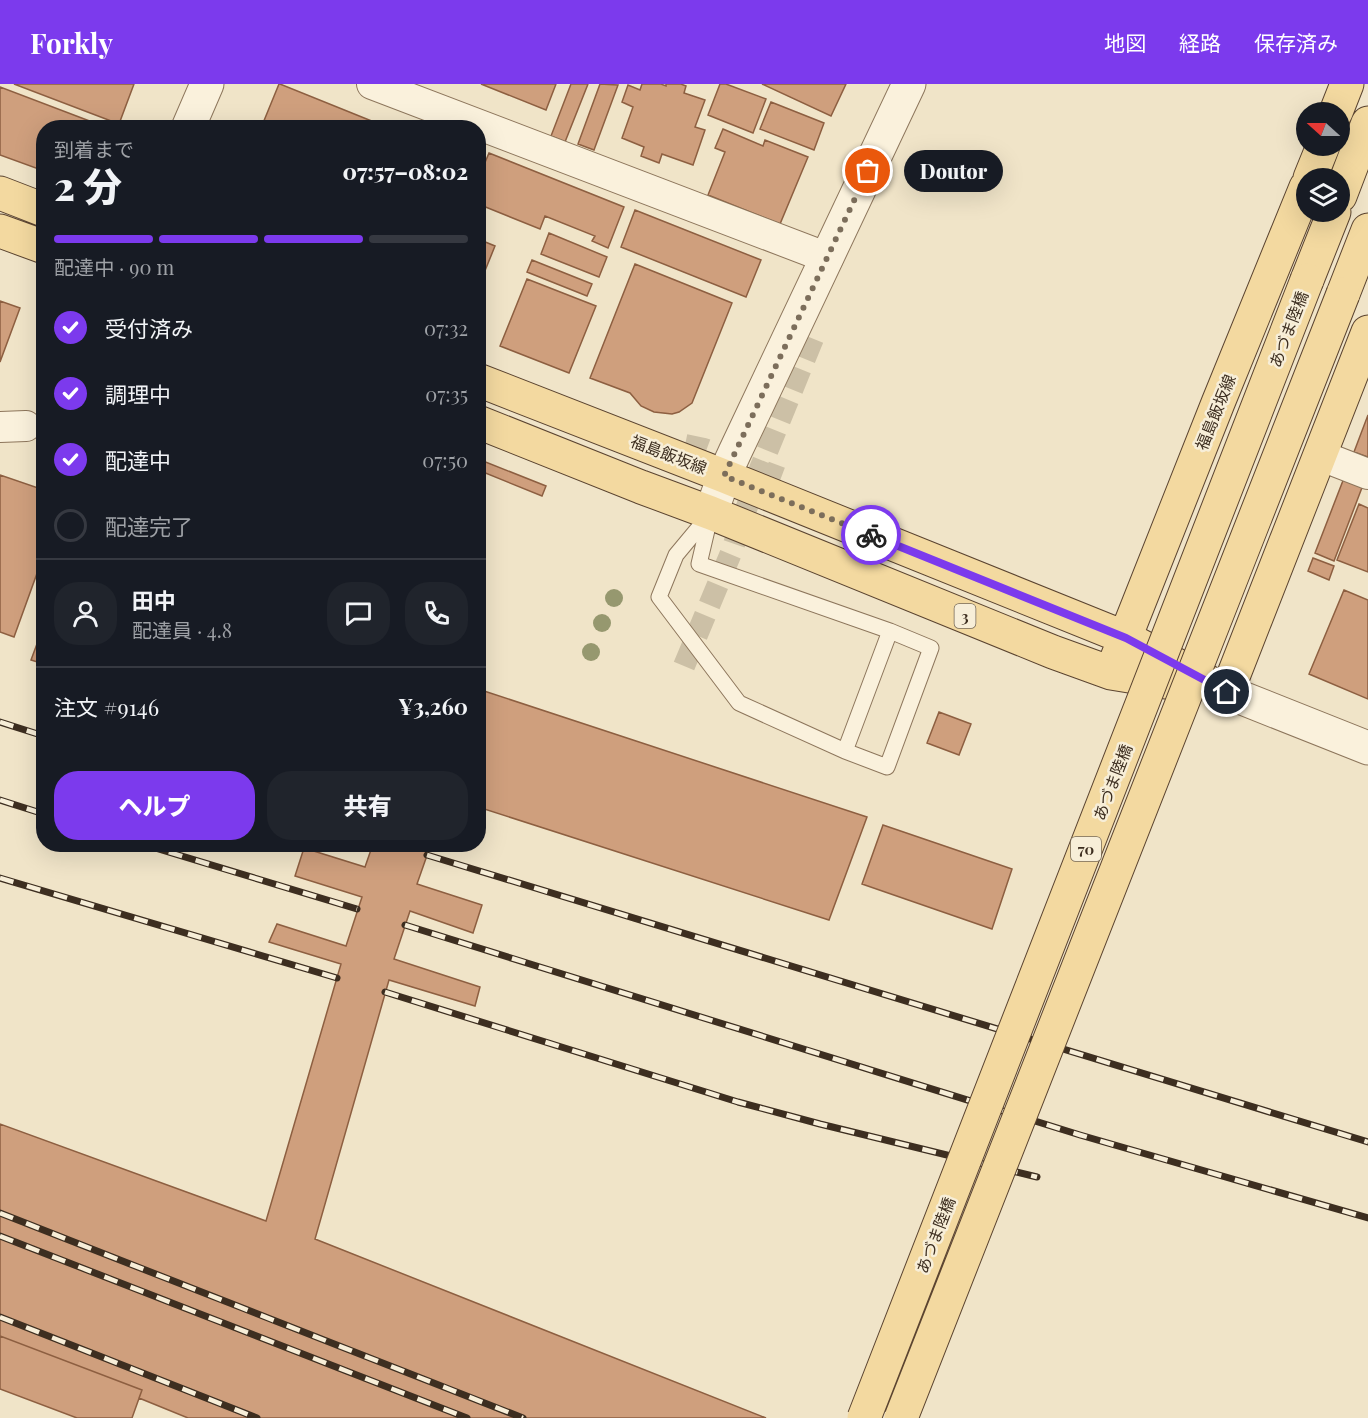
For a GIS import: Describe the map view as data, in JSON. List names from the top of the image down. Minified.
{"streets":{"main road":["あづま陸橋","福島飯坂線","3","70"]},"crossings":[["福島飯坂線","3"]],"places":["Doutor"],"north":"left","page":{"header":"Forkly","nav":["地図","経路","保存済み"],"heading":["2 分","到着まで","07:57–08:02"],"panel":["田中","配達員 · 4.8","注文 #9146","¥3,260"],"bubble":"Doutor","bar":"配達中 · 90 m","list":[["受付済み","07:32"],["調理中","07:35"],["配達中","07:50"],"配達完了"],"buttons":["ヘルプ","共有"]}}
